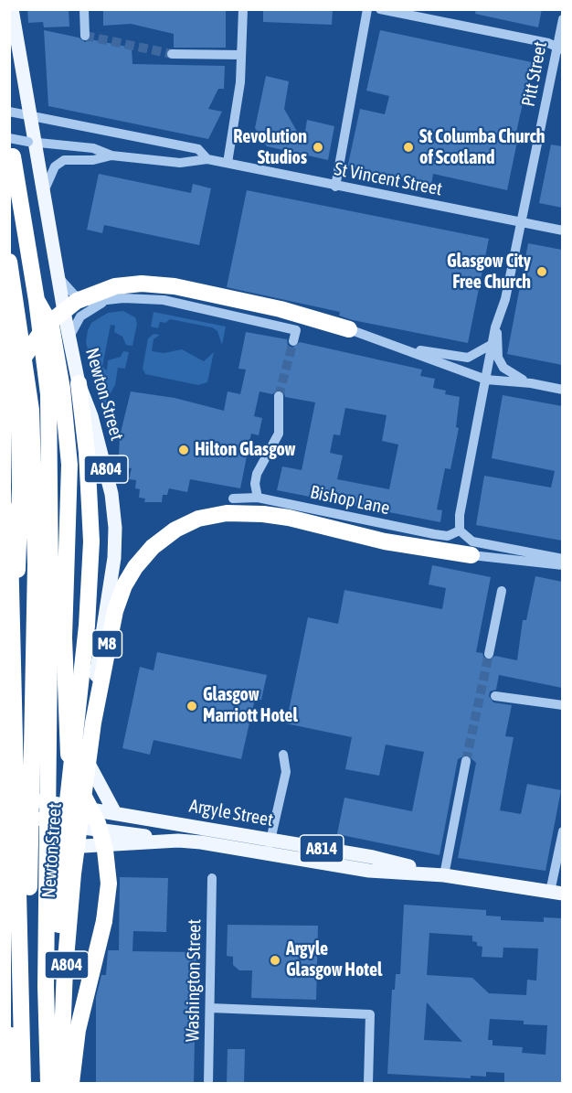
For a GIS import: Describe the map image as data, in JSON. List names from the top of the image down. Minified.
{"streets":{"highway":["M8"],"main road":["Newton Street","A804","Argyle Street","A814"],"street":["Pitt Street","St Vincent Street","Bishop Lane","Washington Street"]},"crossings":[["Pitt Street","St Vincent Street"],["Pitt Street","Bishop Lane"],["St Vincent Street","Newton Street"],["Newton Street","M8"],["Newton Street","Argyle Street"]],"places":["Revolution Studios","St Columba Church of Scotland","Glasgow City Free Church","Hilton Glasgow","Glasgow Marriott Hotel","Argyle Glasgow Hotel"]}
